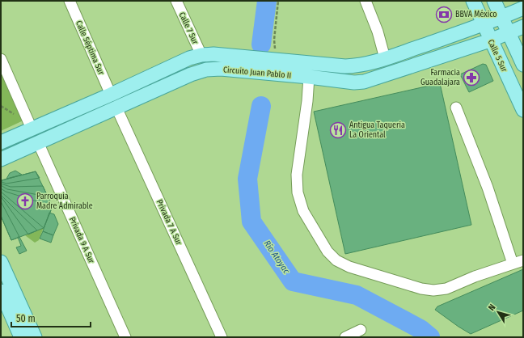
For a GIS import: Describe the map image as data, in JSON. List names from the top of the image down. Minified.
{"streets":{"main road":["Calle 5 Sur","Circuito Juan Pablo II"],"street":["Calle 7 Sur","Calle Séptima Sur","Privada 7 A Sur","Privada 9 A Sur"]},"crossings":[["Calle 7 Sur","Circuito Juan Pablo II"],["Calle Séptima Sur","Circuito Juan Pablo II"],["Calle 5 Sur","Circuito Juan Pablo II"],["Circuito Juan Pablo II","Privada 7 A Sur"],["Circuito Juan Pablo II","Privada 9 A Sur"]],"water":["Río Atoyac"],"places":{"bank":["BBVA México"],"pharmacy":["Farmacia Guadalajara"],"restaurant":["Antigua Taqueria La Oriental"],"church":["Parroquia Madre Admirable"]},"scale_bar":"50 m","north":"top left"}
